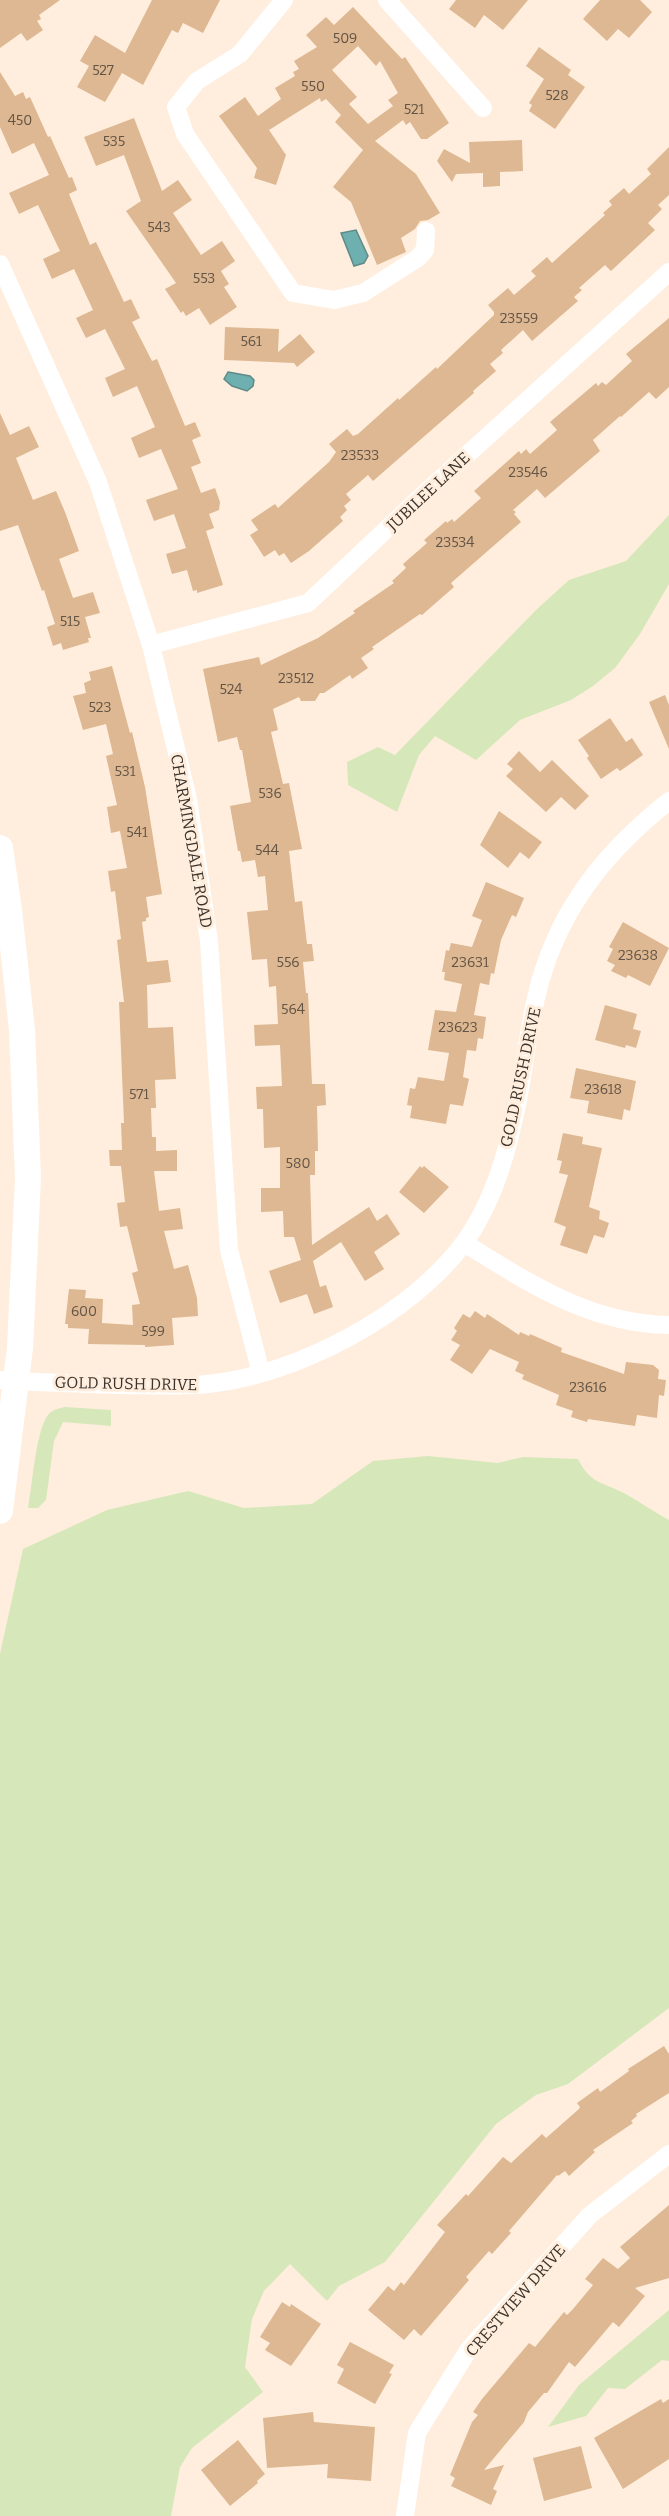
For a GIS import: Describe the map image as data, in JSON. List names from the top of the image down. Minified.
{"streets":{"street":["JUBILEE LANE","CHARMINGDALE ROAD","GOLD RUSH DRIVE","CRESTVIEW DRIVE"]},"crossings":[["JUBILEE LANE","CHARMINGDALE ROAD"],["CHARMINGDALE ROAD","GOLD RUSH DRIVE"]],"house_numbers":["509","527","550","528","521","450","535","543","553","23559","561","23533","23546","23534","515","23512","524","523","531","536","541","544","23638","556","23631","564","23623","23618","571","580","600","599","23616"]}
